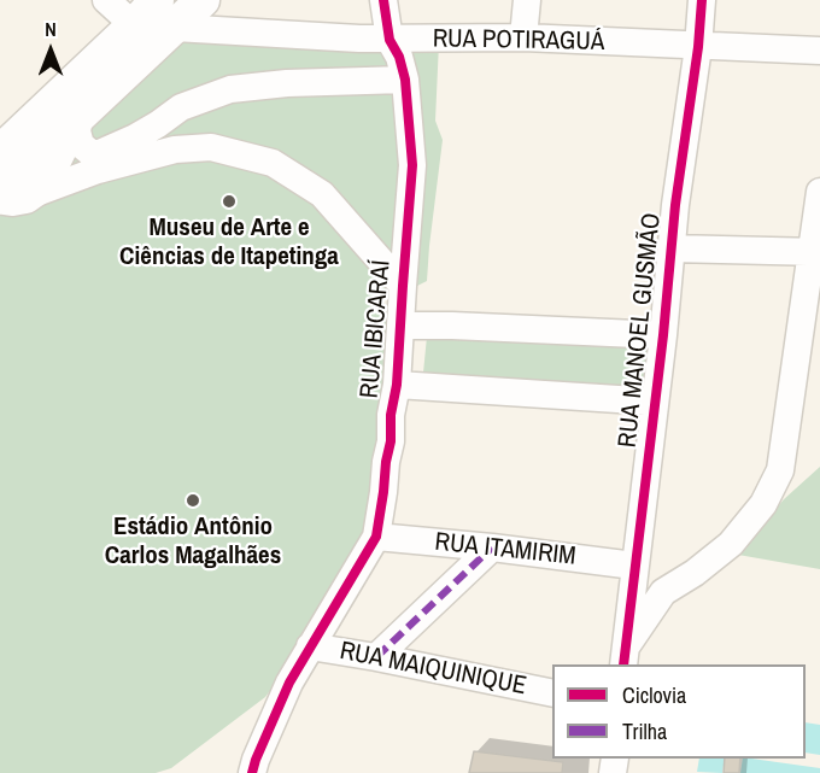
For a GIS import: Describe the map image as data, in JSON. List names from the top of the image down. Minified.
{"streets":{"street":["RUA POTIRAGUÁ","RUA IBICARAÍ","RUA MANOEL GUSMÃO","RUA ITAMIRIM","RUA MAIQUINIQUE"]},"crossings":[["RUA POTIRAGUÁ","RUA IBICARAÍ"],["RUA POTIRAGUÁ","RUA MANOEL GUSMÃO"],["RUA IBICARAÍ","RUA ITAMIRIM"],["RUA IBICARAÍ","RUA MAIQUINIQUE"],["RUA MANOEL GUSMÃO","RUA ITAMIRIM"]],"places":["Museu de Arte e Ciências de Itapetinga","Estádio Antônio Carlos Magalhães"],"legend":["Ciclovia","Trilha"],"north":"top"}
